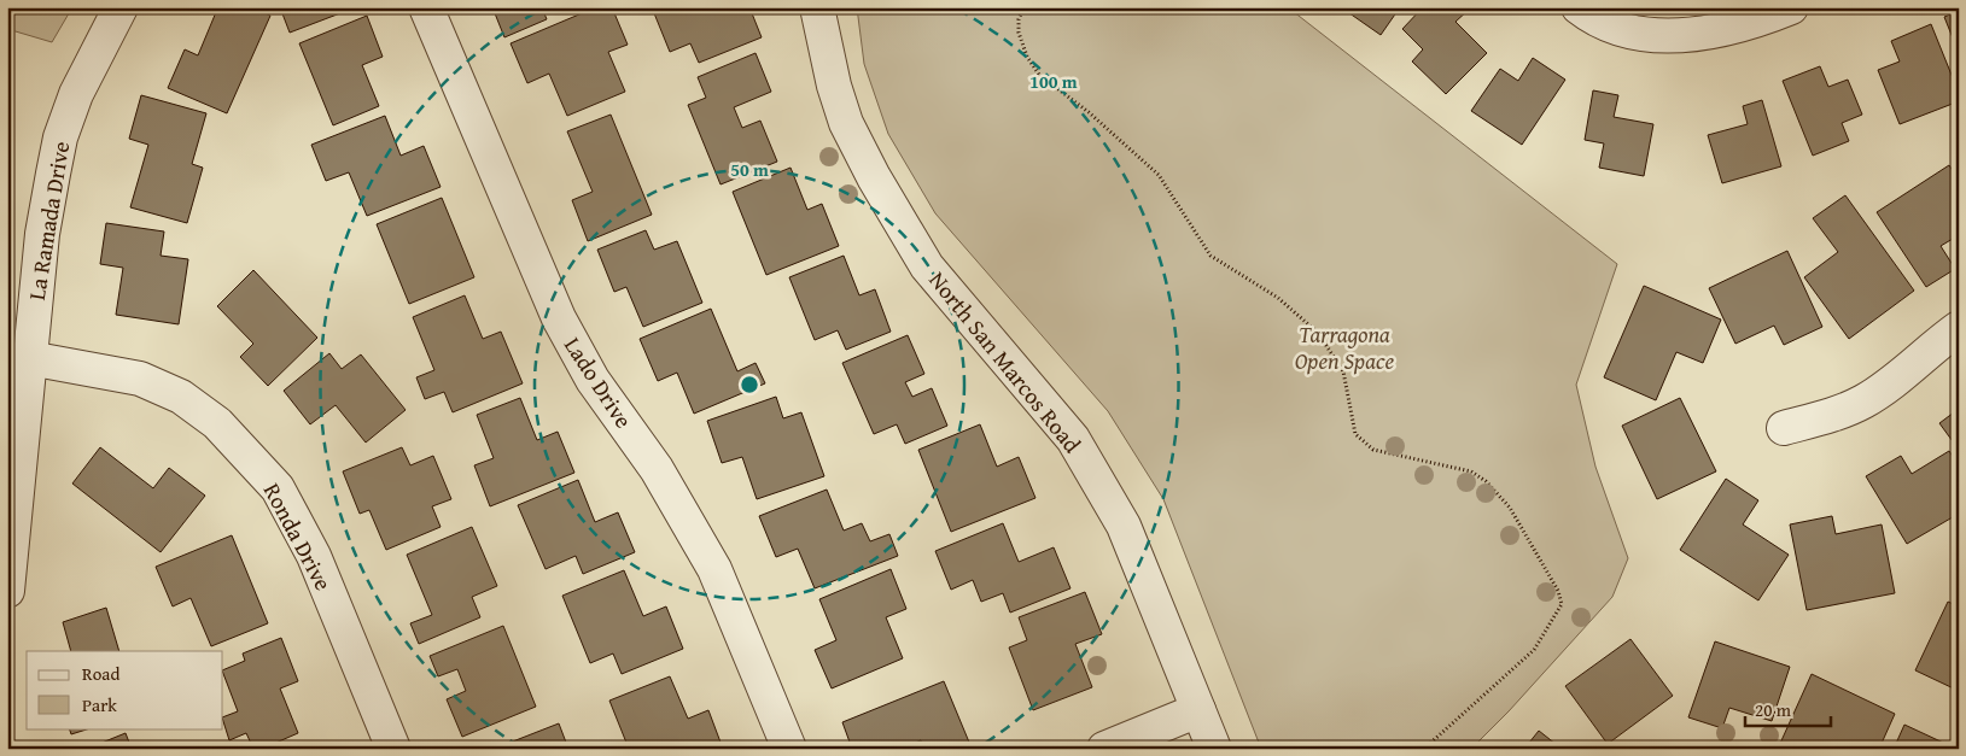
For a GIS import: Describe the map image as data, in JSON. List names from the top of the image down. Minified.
{"streets":{"street":["La Ramada Drive","North San Marcos Road","Lado Drive","Ronda Drive"]},"crossings":[["La Ramada Drive","Ronda Drive"]],"parks":["Tarragona Open Space"],"legend":["Road","Park"],"scale_bar":"20 m","rings":["100 m","50 m"]}
